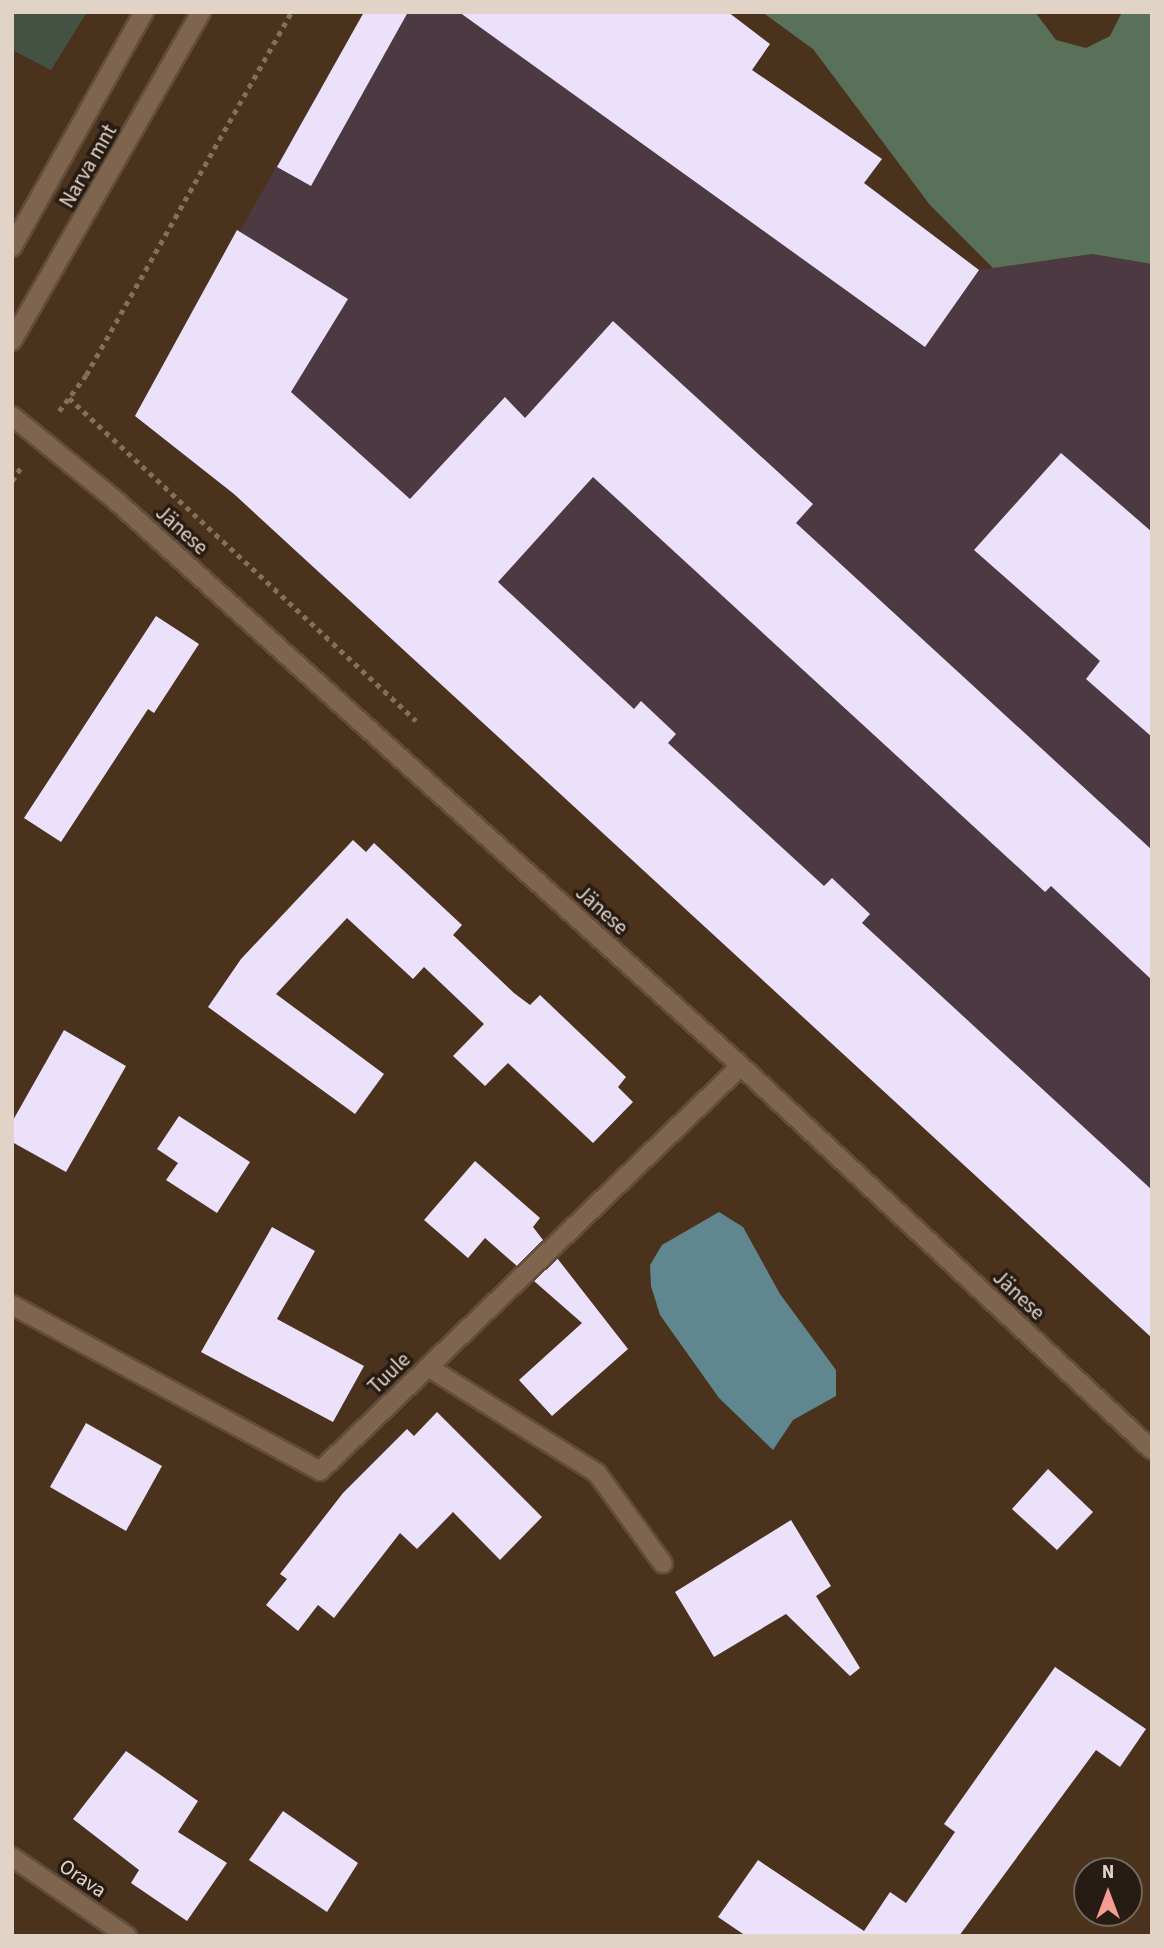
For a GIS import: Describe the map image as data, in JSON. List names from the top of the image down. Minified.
{"streets":{"street":["Narva mnt","Jänese","Tuule","Orava"]},"crossings":[["Jänese","Tuule"]],"north":"top"}
